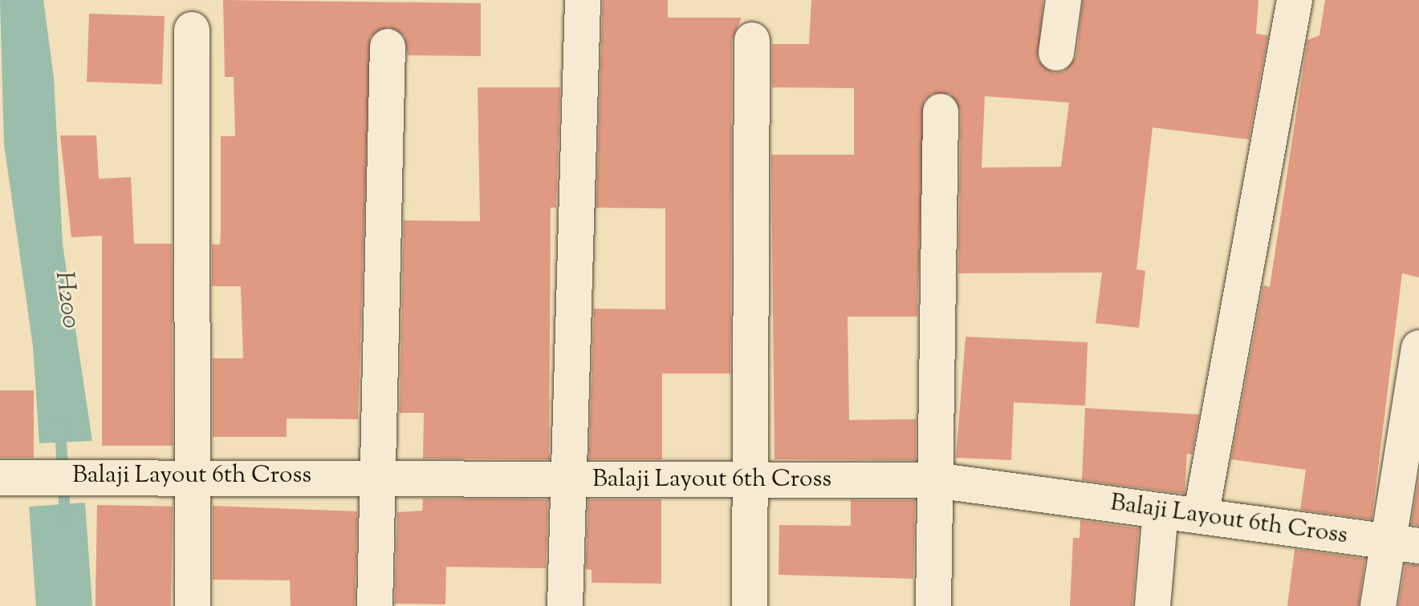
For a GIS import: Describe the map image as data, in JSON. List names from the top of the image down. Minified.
{"streets":{"street":["Balaji Layout 6th Cross"]},"water":["H200"]}
